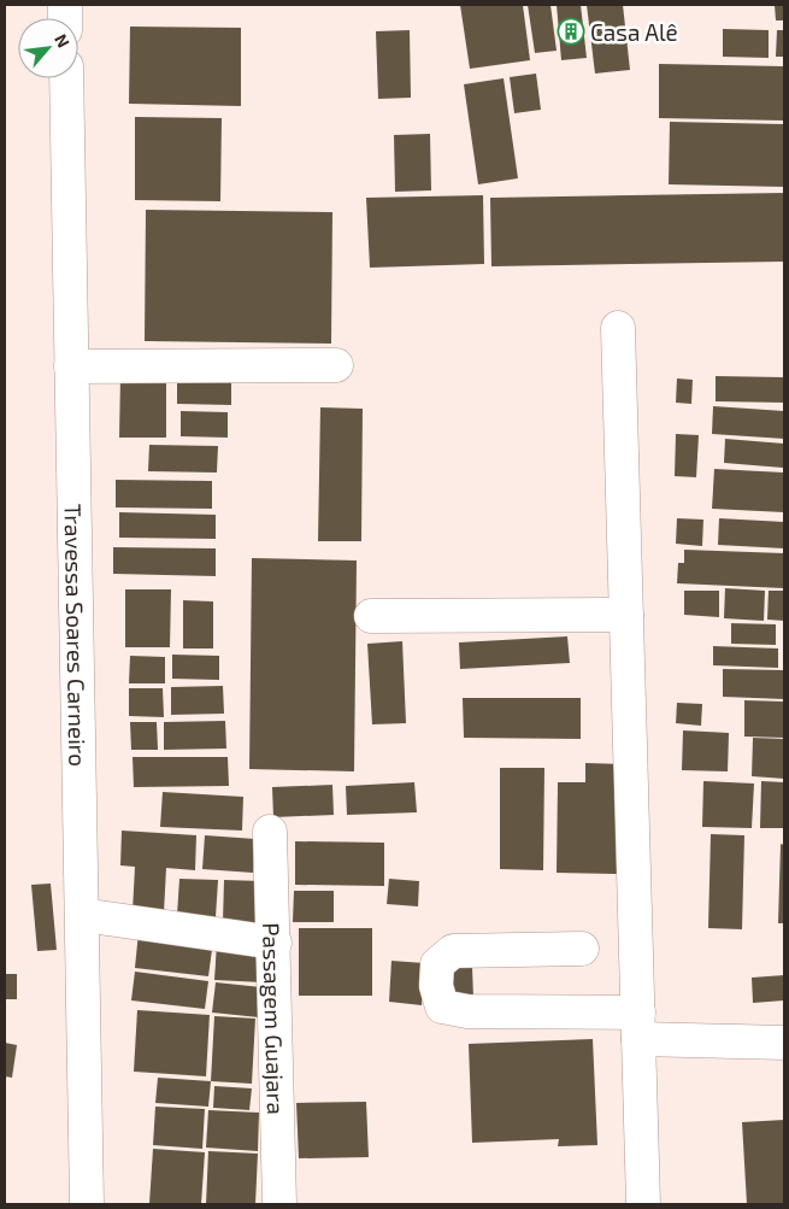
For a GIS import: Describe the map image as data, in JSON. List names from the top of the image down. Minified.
{"streets":{"street":["Travessa Soares Carneiro","Passagem Guajara"]},"places":{"building":["Casa Alê"]},"north":"top right"}
